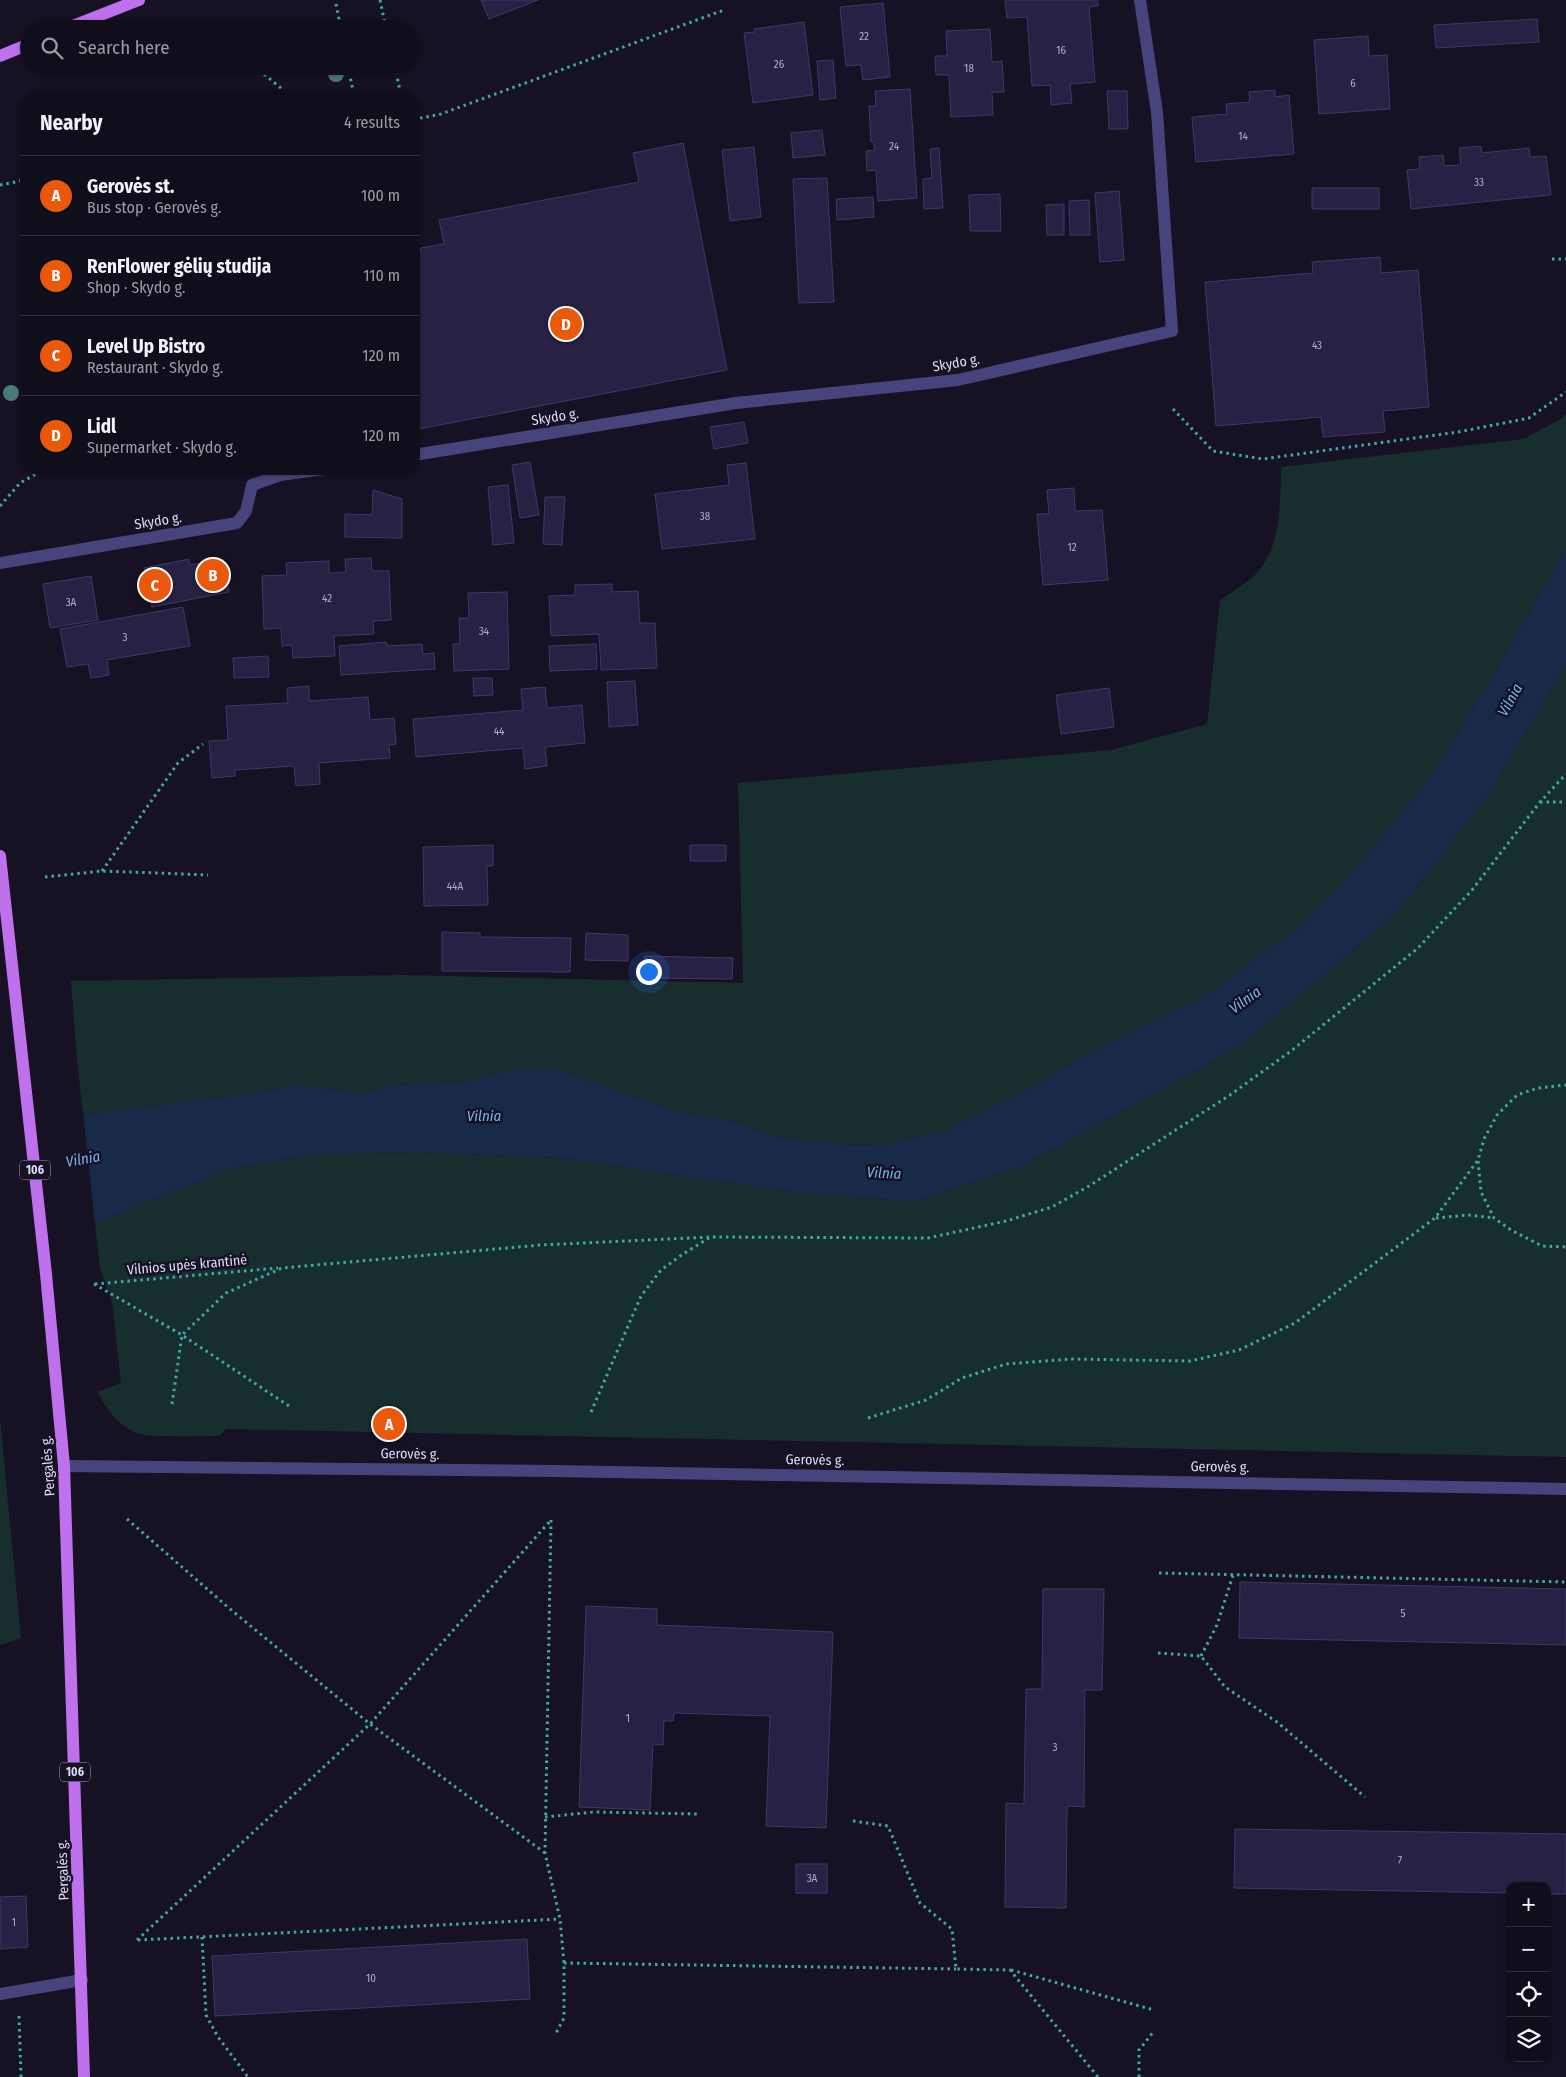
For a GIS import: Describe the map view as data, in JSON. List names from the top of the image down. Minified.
{"streets":{"main road":["106","Pergalės g."],"street":["Skydo g.","Gerovės g."],"path":["Vilnios upės krantinė"]},"crossings":[["Gerovės g.","Pergalės g."]],"water":["Vilnia"],"house_numbers":["22","16","26","18","6","14","24","33","43","38","12","42","3A","34","3","44","44A","5","1","3","7","3A","1","10"],"page":{"search":"Search here","heading":["Nearby","4 results"],"list":[{"mark":"A","name":"Gerovės st.","note":"Bus stop · Gerovės g.","value":"100 m"},{"mark":"B","name":"RenFlower gėlių studija","note":"Shop · Skydo g.","value":"110 m"},{"mark":"C","name":"Level Up Bistro","note":"Restaurant · Skydo g.","value":"120 m"},{"mark":"D","name":"Lidl","note":"Supermarket · Skydo g.","value":"120 m"}],"pins":["D","B","C","A"],"map_buttons":["+","−"]}}
